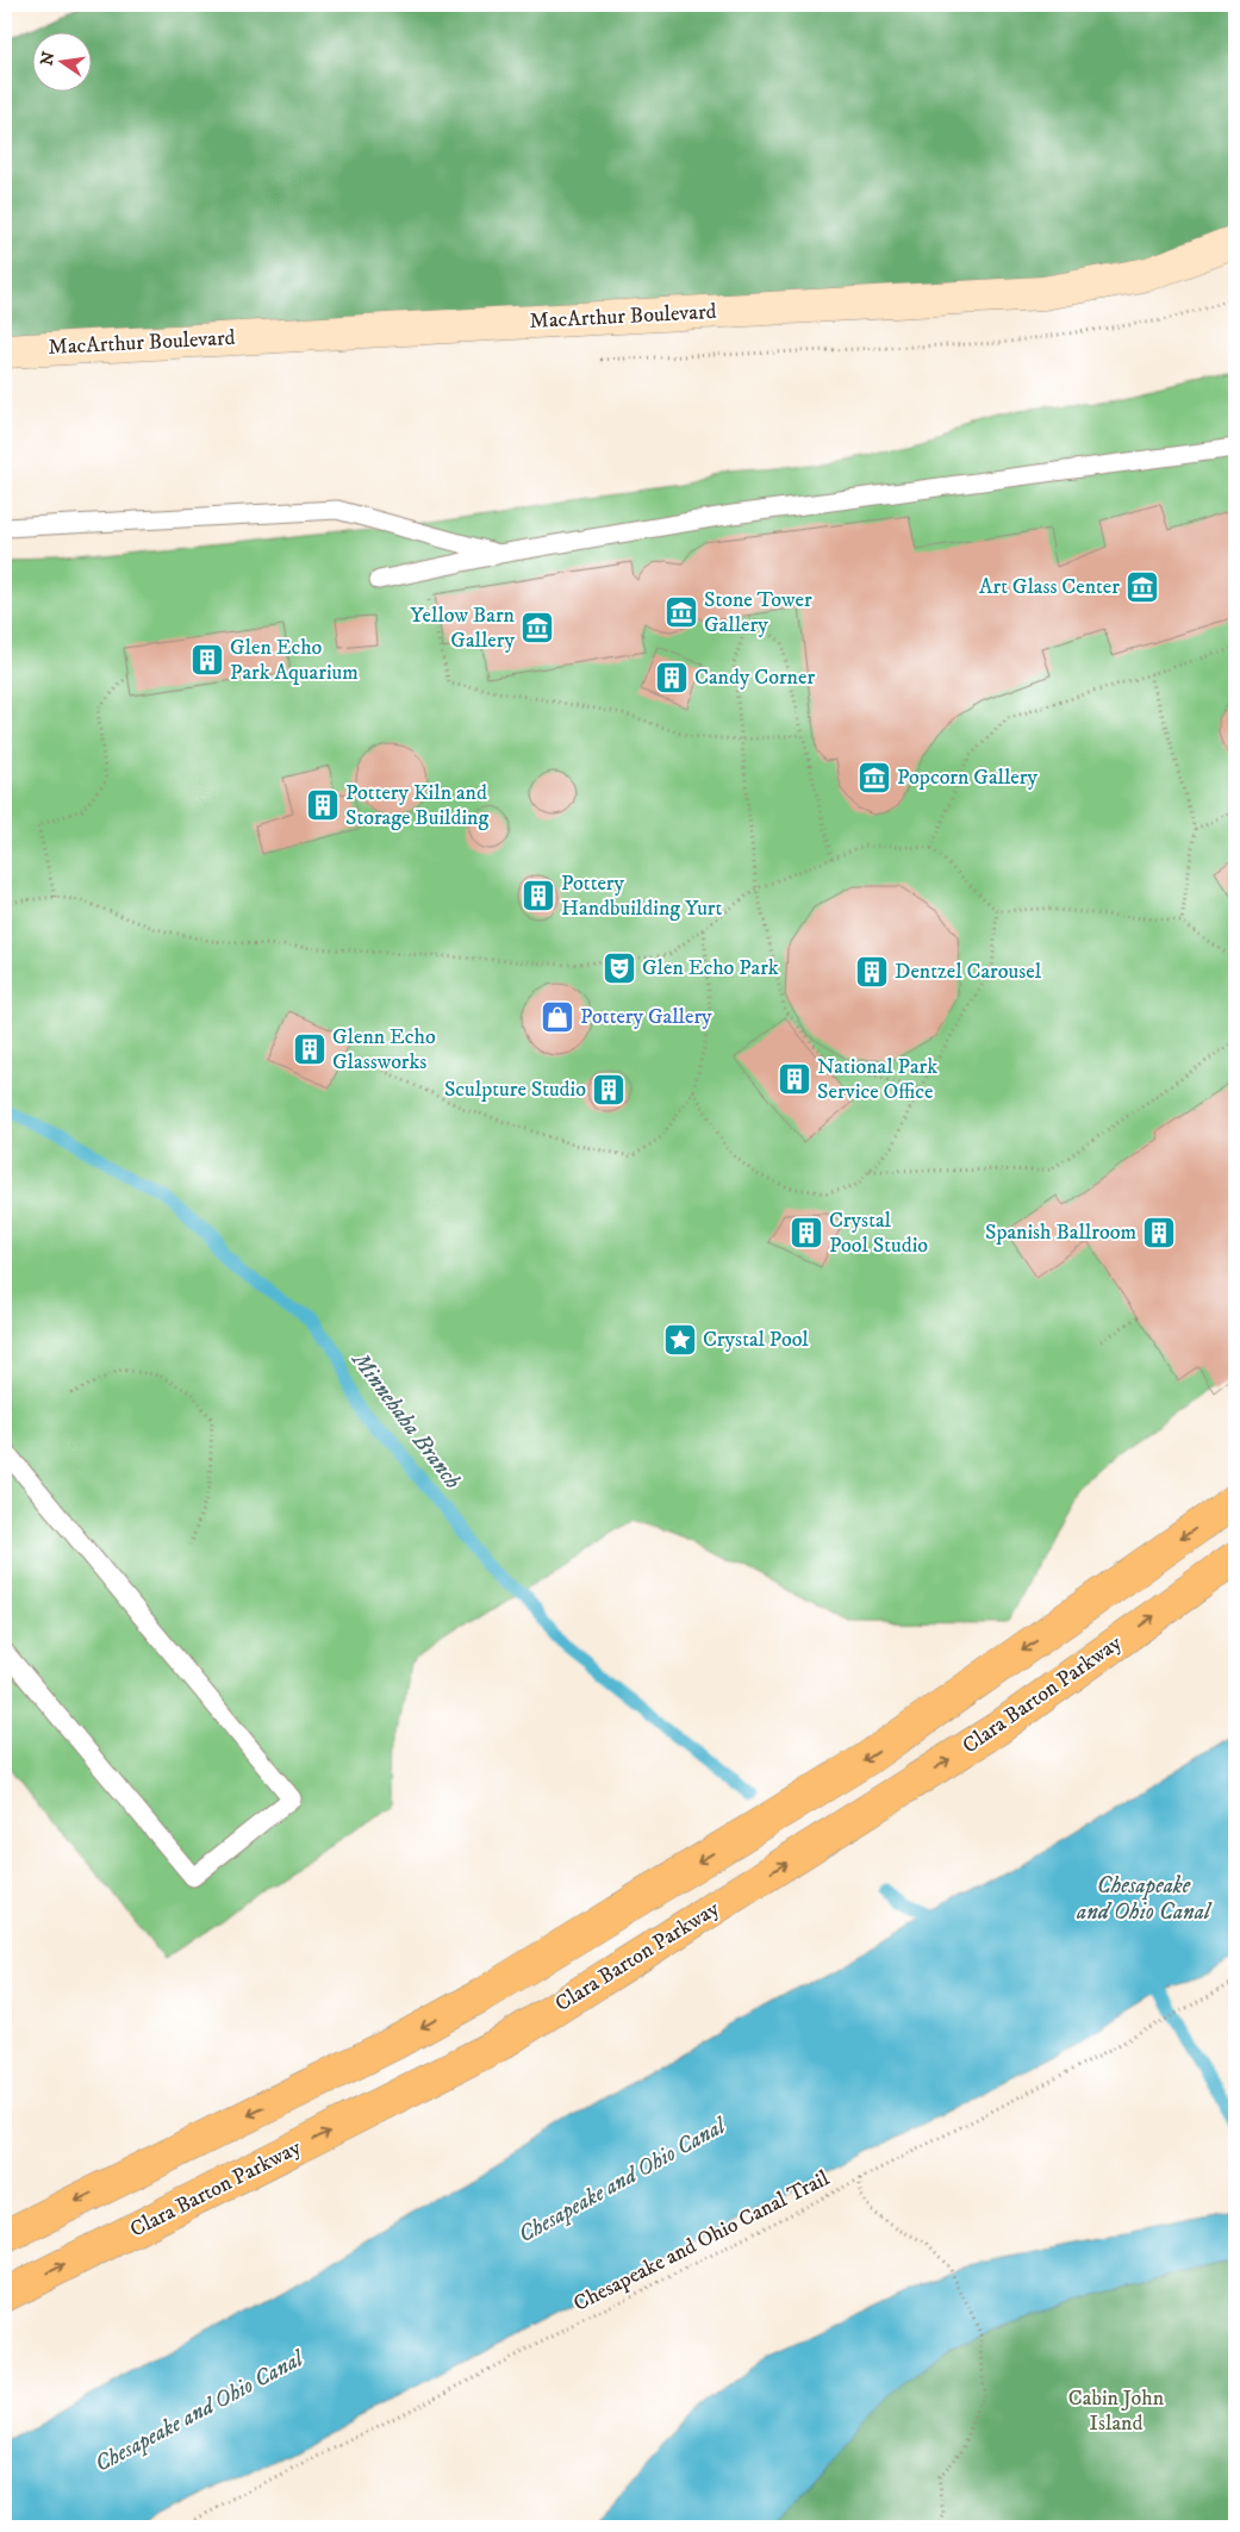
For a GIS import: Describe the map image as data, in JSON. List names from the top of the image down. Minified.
{"streets":{"highway":["Clara Barton Parkway"],"main road":["MacArthur Boulevard"],"path":["Chesapeake and Ohio Canal Trail"]},"water":["Minnehaha Branch","Chesapeake and Ohio Canal"],"parks":["Cabin John Island"],"places":{"museum":["Art Glass Center","Stone Tower Gallery","Yellow Barn Gallery","Popcorn Gallery"],"building":["Glen Echo Park Aquarium","Candy Corner","Pottery Kiln and Storage Building","Pottery Handbuilding Yurt","Dentzel Carousel","Glenn Echo Glassworks","National Park Service Office","Sculpture Studio","Crystal Pool Studio","Spanish Ballroom"],"theatre":["Glen Echo Park"],"shop":["Pottery Gallery"],"place":["Crystal Pool"]},"north":"left"}
